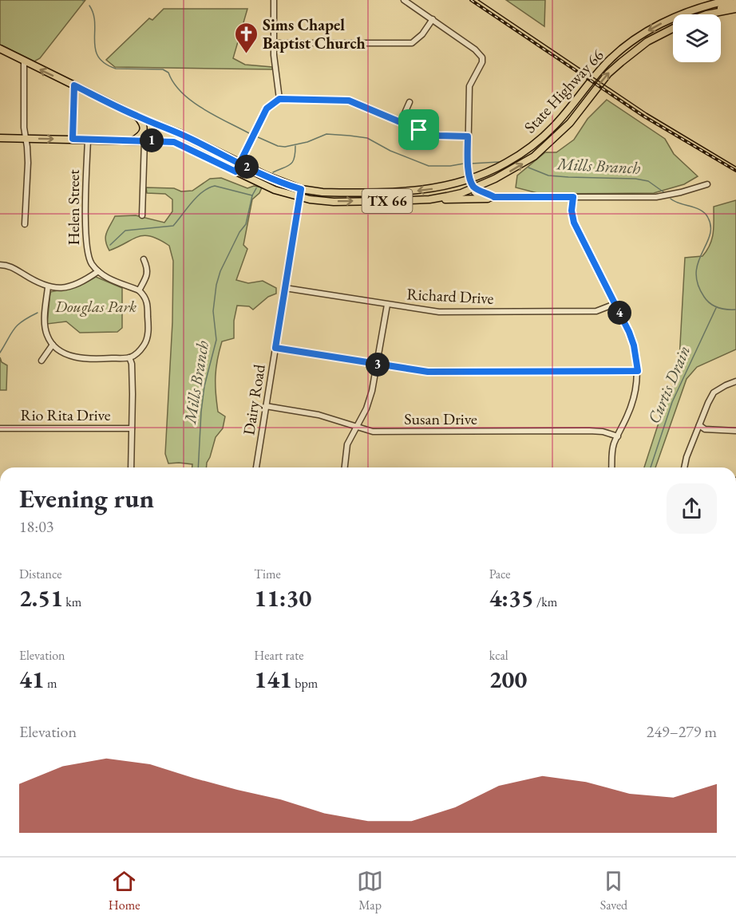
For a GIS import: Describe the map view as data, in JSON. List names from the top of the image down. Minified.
{"streets":{"main road":["State Highway 66","TX 66"],"street":["Helen Street","Richard Drive","Dairy Road","Rio Rita Drive","Susan Drive"]},"crossings":[["State Highway 66","TX 66"],["State Highway 66","Dairy Road"],["TX 66","Helen Street"],["Richard Drive","Dairy Road"],["Dairy Road","Susan Drive"]],"water":["Mills Branch","Curtis Drain"],"parks":["Douglas Park"],"places":{"church":["Sims Chapel Baptist Church"]},"page":{"pins":["1","2","4","3"],"heading":["Evening run","18:03"],"stats":[["Distance","2.51 km"],["Time","11:30"],["Pace","4:35 /km"],["Elevation","41 m"],["Heart rate","141 bpm"],["kcal","200"]],"chart":["Elevation","249–279 m"],"tabs":["Home","Map","Saved"]}}
